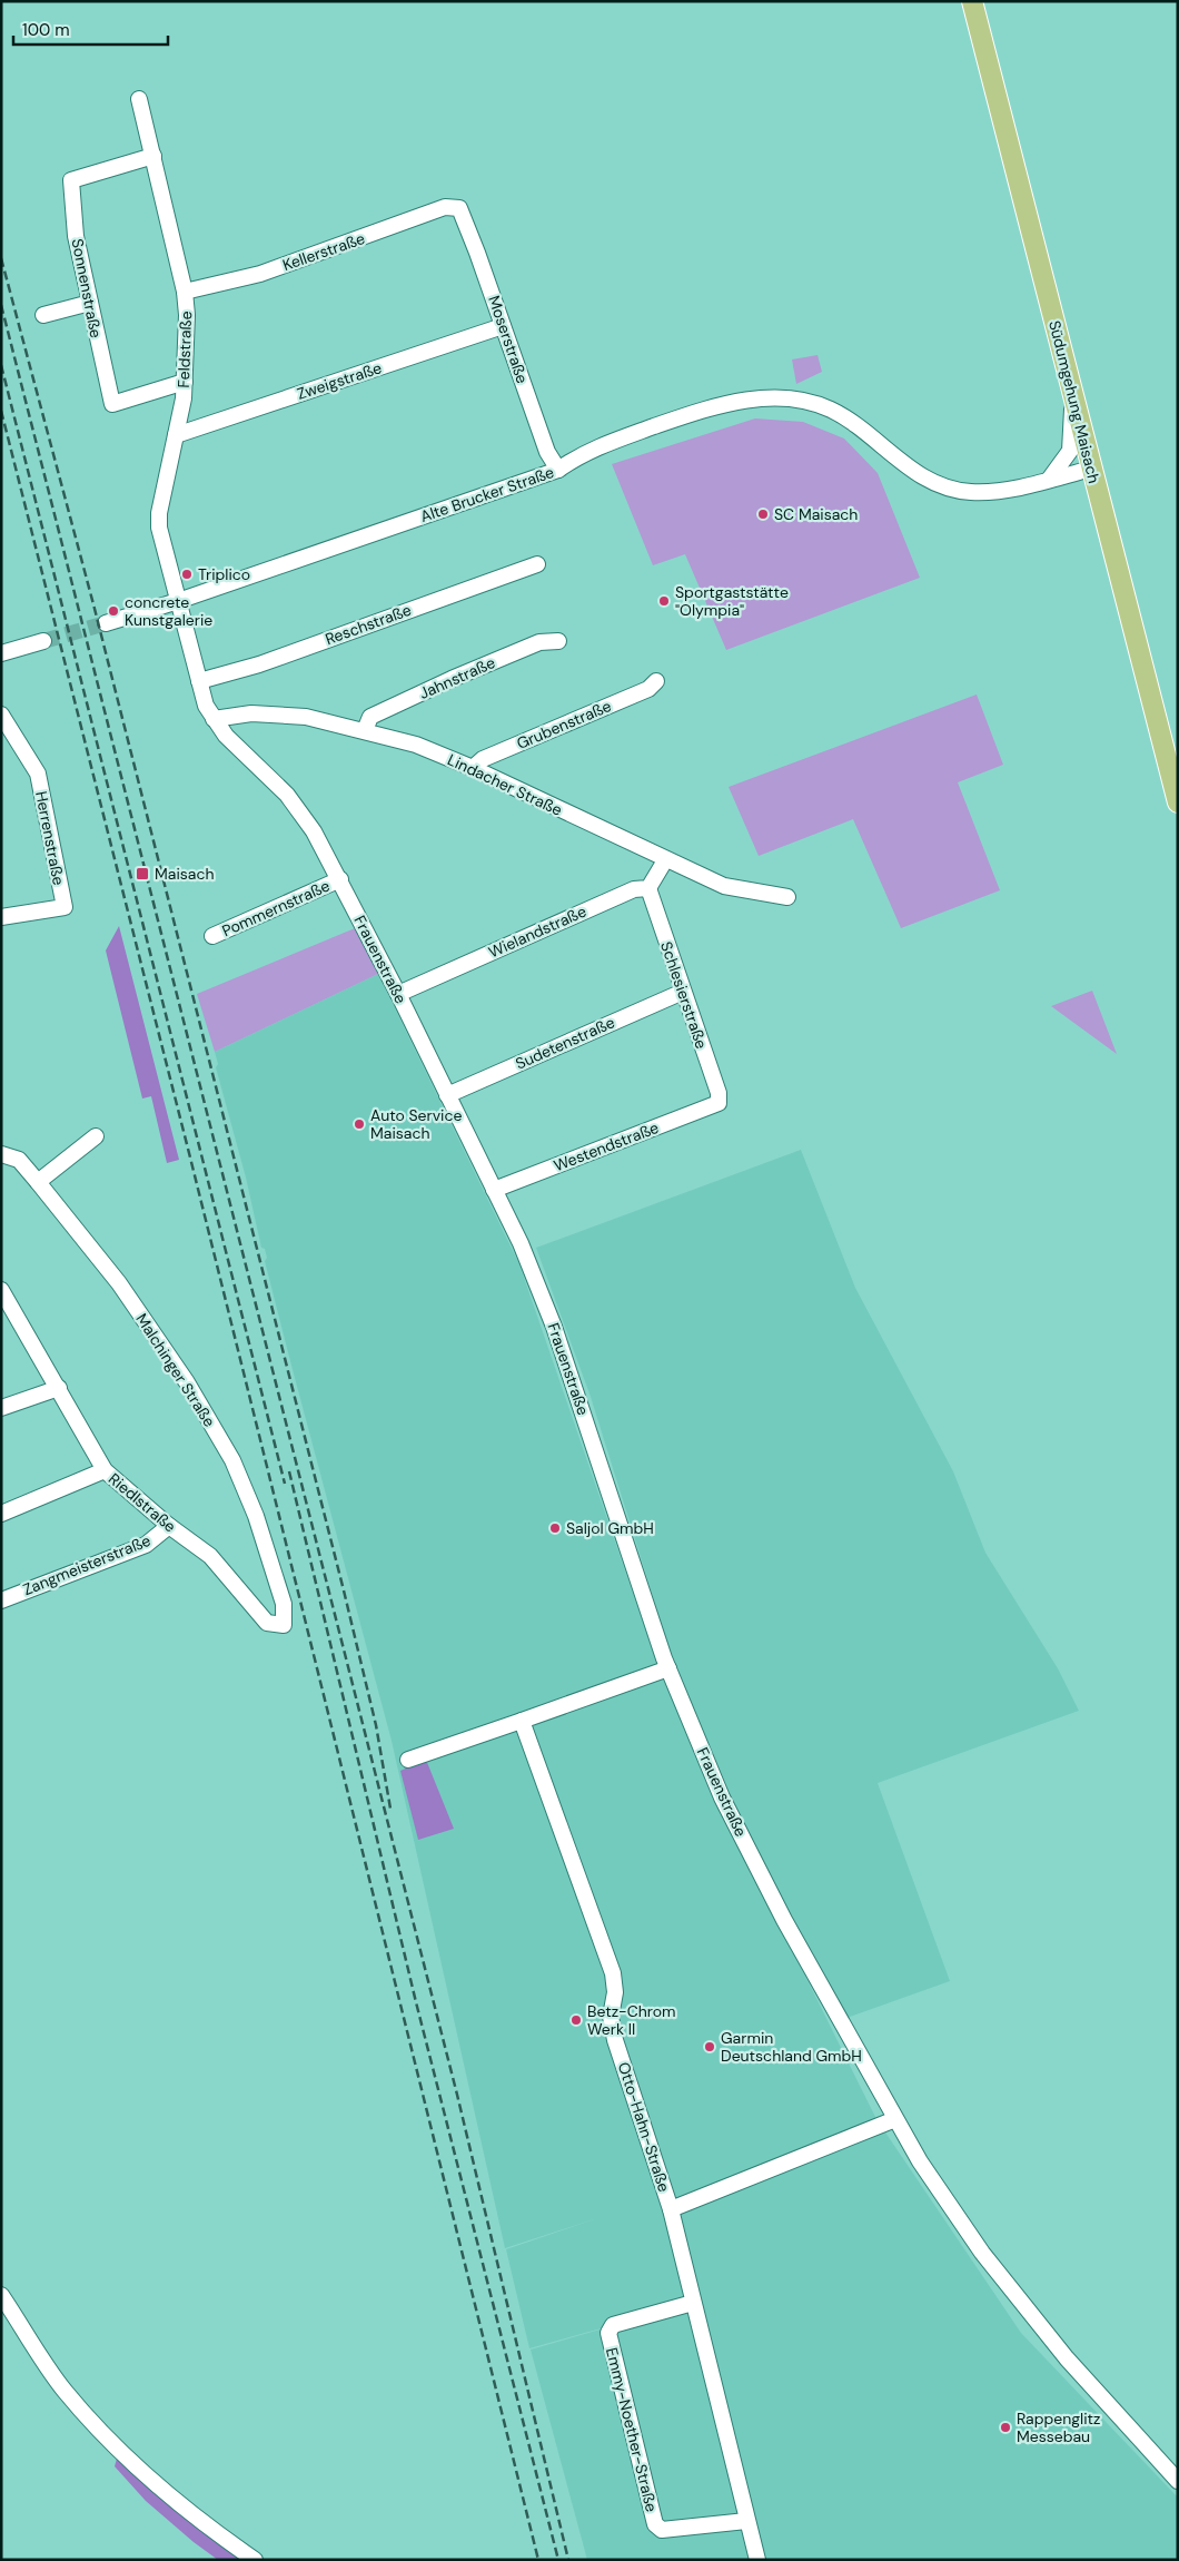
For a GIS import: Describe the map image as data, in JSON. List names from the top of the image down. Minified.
{"streets":{"main road":["Südumgehung Maisach"],"street":["Kellerstraße","Sonnenstraße","Moserstraße","Feldstraße","Zweigstraße","Alte Brucker Straße","Reschstraße","Jahnstraße","Grubenstraße","Lindacher Straße","Herrenstraße","Pommernstraße","Wielandstraße","Frauenstraße","Schlesierstraße","Sudetenstraße","Westendstraße","Malchinger Straße","Riedlstraße","Zangmeisterstraße","Otto-Hahn-Straße","Emmy-Noether-Straße"]},"crossings":[["Kellerstraße","Moserstraße"],["Kellerstraße","Feldstraße"],["Sonnenstraße","Feldstraße"],["Moserstraße","Zweigstraße"],["Moserstraße","Alte Brucker Straße"],["Feldstraße","Zweigstraße"],["Feldstraße","Alte Brucker Straße"],["Feldstraße","Frauenstraße"],["Südumgehung Maisach","Alte Brucker Straße"],["Alte Brucker Straße","Frauenstraße"],["Reschstraße","Frauenstraße"],["Jahnstraße","Lindacher Straße"],["Grubenstraße","Lindacher Straße"],["Lindacher Straße","Frauenstraße"],["Pommernstraße","Frauenstraße"],["Wielandstraße","Frauenstraße"],["Wielandstraße","Schlesierstraße"],["Frauenstraße","Sudetenstraße"],["Frauenstraße","Westendstraße"],["Frauenstraße","Otto-Hahn-Straße"],["Schlesierstraße","Sudetenstraße"],["Schlesierstraße","Westendstraße"],["Malchinger Straße","Riedlstraße"],["Riedlstraße","Zangmeisterstraße"]],"places":{"other":["SC Maisach","Triplico","Sportgaststätte \"Olympia\"","concrete Kunstgalerie","Auto Service Maisach","Saljol GmbH","Betz-Chrom Werk II","Garmin Deutschland GmbH","Rappenglitz Messebau"],"transit":["Maisach"]},"scale_bar":"100 m"}
